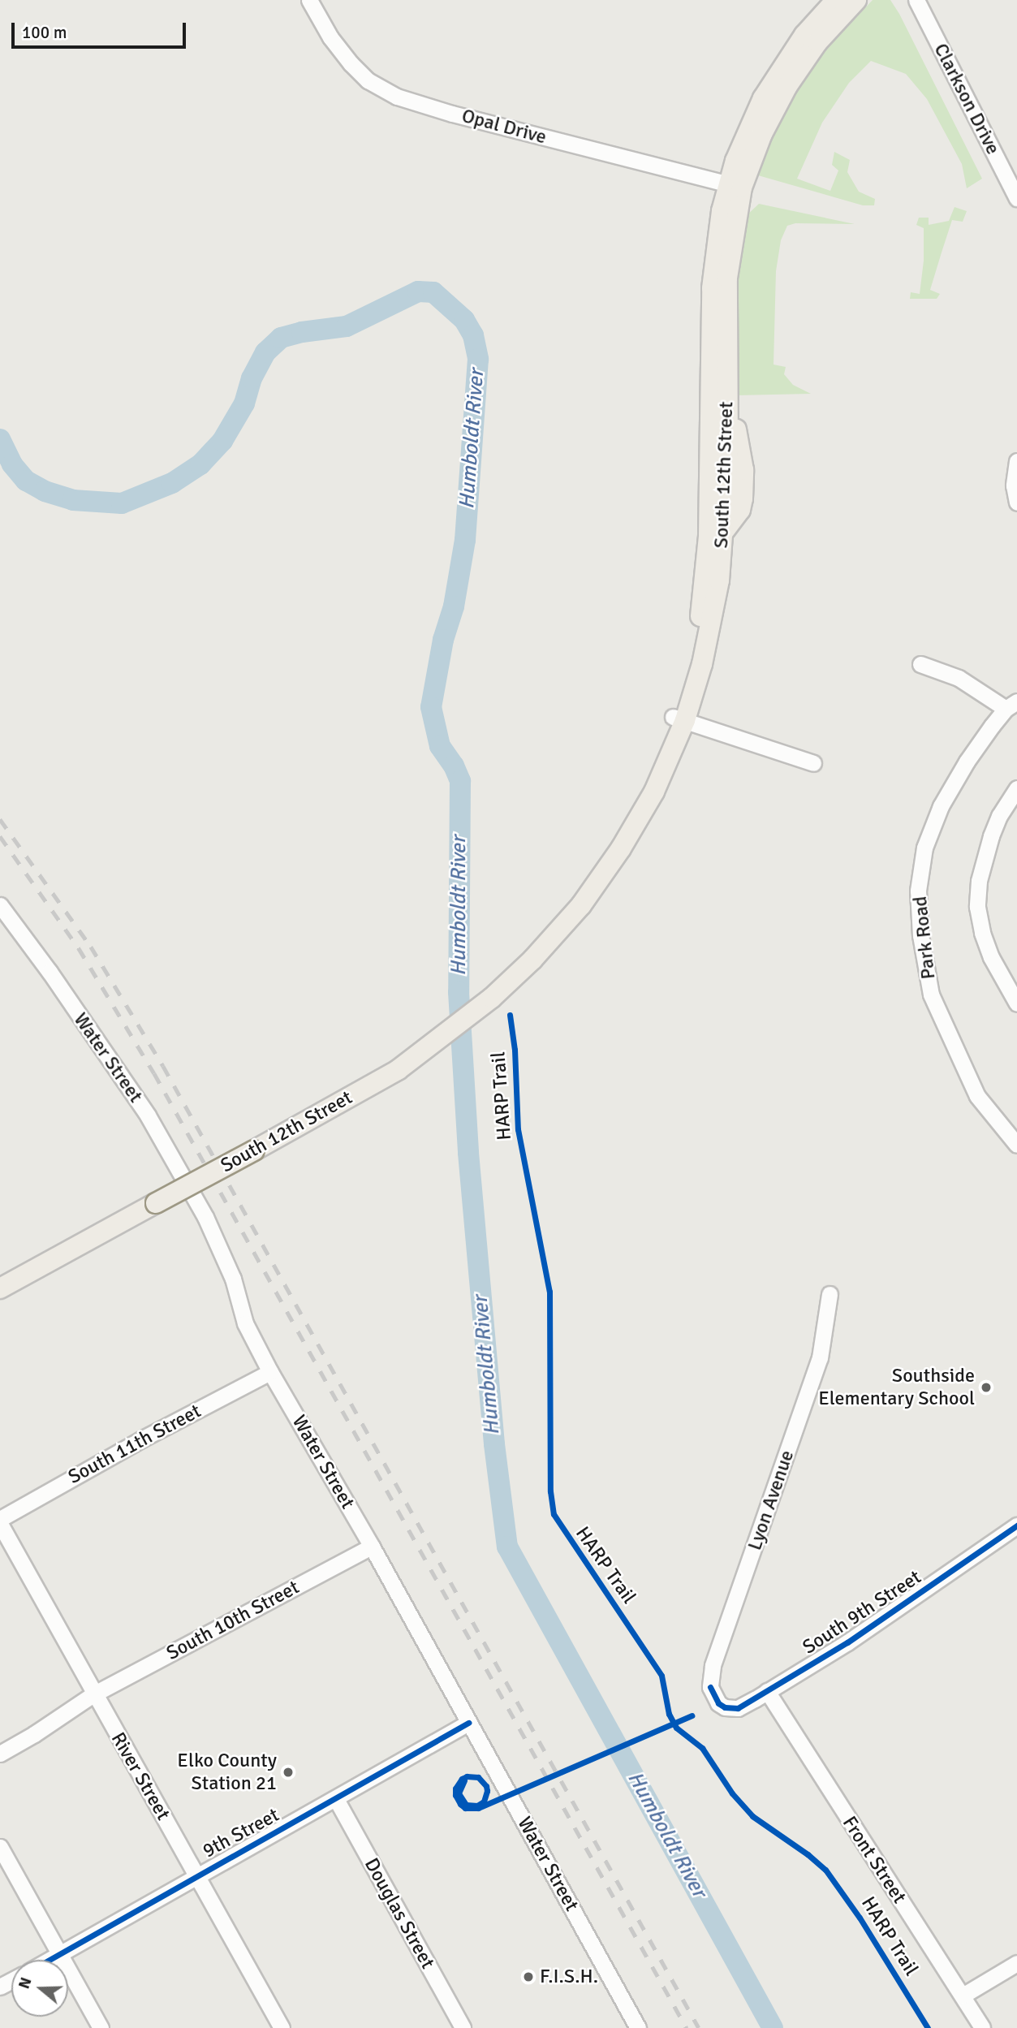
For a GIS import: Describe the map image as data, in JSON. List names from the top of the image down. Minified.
{"streets":{"main road":["South 12th Street"],"street":["Clarkson Drive","Opal Drive","Park Road","Water Street","South 11th Street","Lyon Avenue","South 9th Street","South 10th Street","River Street","9th Street","Front Street","Douglas Street"],"cycle path":["HARP Trail"]},"crossings":[["Opal Drive","South 12th Street"],["Water Street","South 11th Street"],["Water Street","South 10th Street"],["Water Street","9th Street"],["Lyon Avenue","South 9th Street"],["South 9th Street","Front Street"],["South 10th Street","River Street"],["River Street","9th Street"],["9th Street","Douglas Street"]],"water":["Humboldt River"],"places":["Southside Elementary School","Elko County Station 21","F.I.S.H."],"scale_bar":"100 m","north":"left"}
